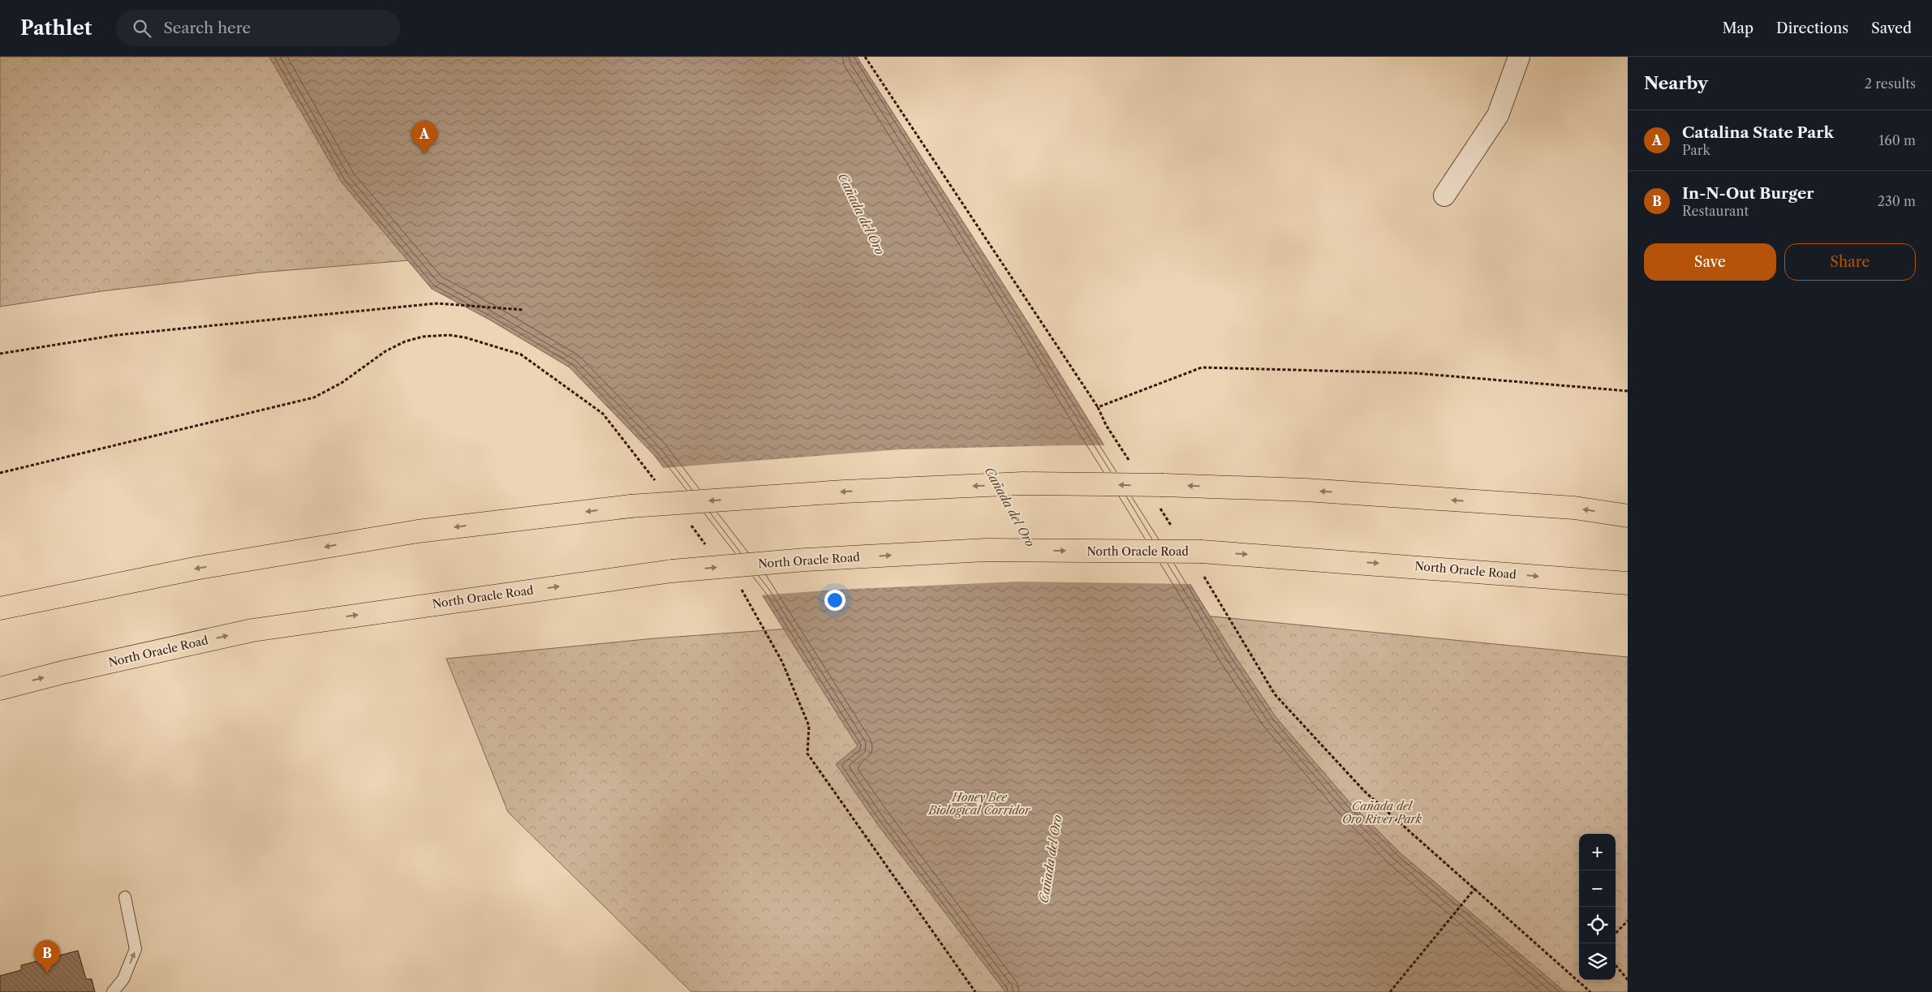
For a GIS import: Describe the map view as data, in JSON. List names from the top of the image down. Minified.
{"streets":{"highway":["North Oracle Road"]},"water":["Cañada del Oro"],"parks":["Honey Bee Biological Corridor","Cañada del Oro River Park"],"page":{"header":"Pathlet","search":"Search here","nav":["Map","Directions","Saved"],"heading":["Nearby","2 results"],"list":[{"mark":"A","name":"Catalina State Park","note":"Park","value":"160 m"},{"mark":"B","name":"In-N-Out Burger","note":"Restaurant","value":"230 m"}],"pins":["A","B"],"buttons":["Save","Share"],"map_buttons":["+","−"]}}
